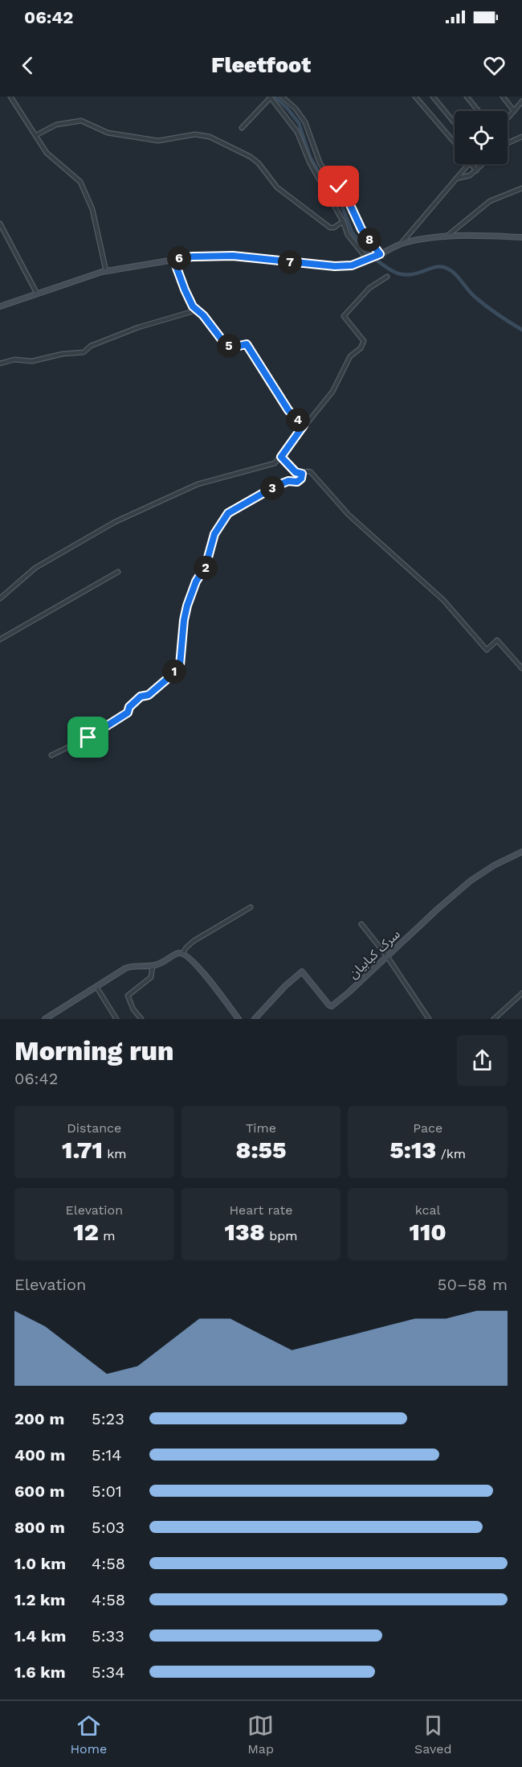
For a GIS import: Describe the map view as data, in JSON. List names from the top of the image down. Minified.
{"streets":{"street":["سرک کبابیان"]},"page":{"status":"06:42","header":"Fleetfoot","pins":["8","6","7","5","4","3","2","1"],"heading":["Morning run","06:42"],"stats":[["Distance","1.71 km"],["Time","8:55"],["Pace","5:13 /km"],["Elevation","12 m"],["Heart rate","138 bpm"],["kcal","110"]],"chart":["Elevation","50–58 m"],"list":[{"name":"200 m","note":"5:23"},{"name":"400 m","note":"5:14"},{"name":"600 m","note":"5:01"},{"name":"800 m","note":"5:03"},{"name":"1.0 km","note":"4:58"},{"name":"1.2 km","note":"4:58"},{"name":"1.4 km","note":"5:33"},{"name":"1.6 km","note":"5:34"}],"tabs":["Home","Map","Saved"]}}
